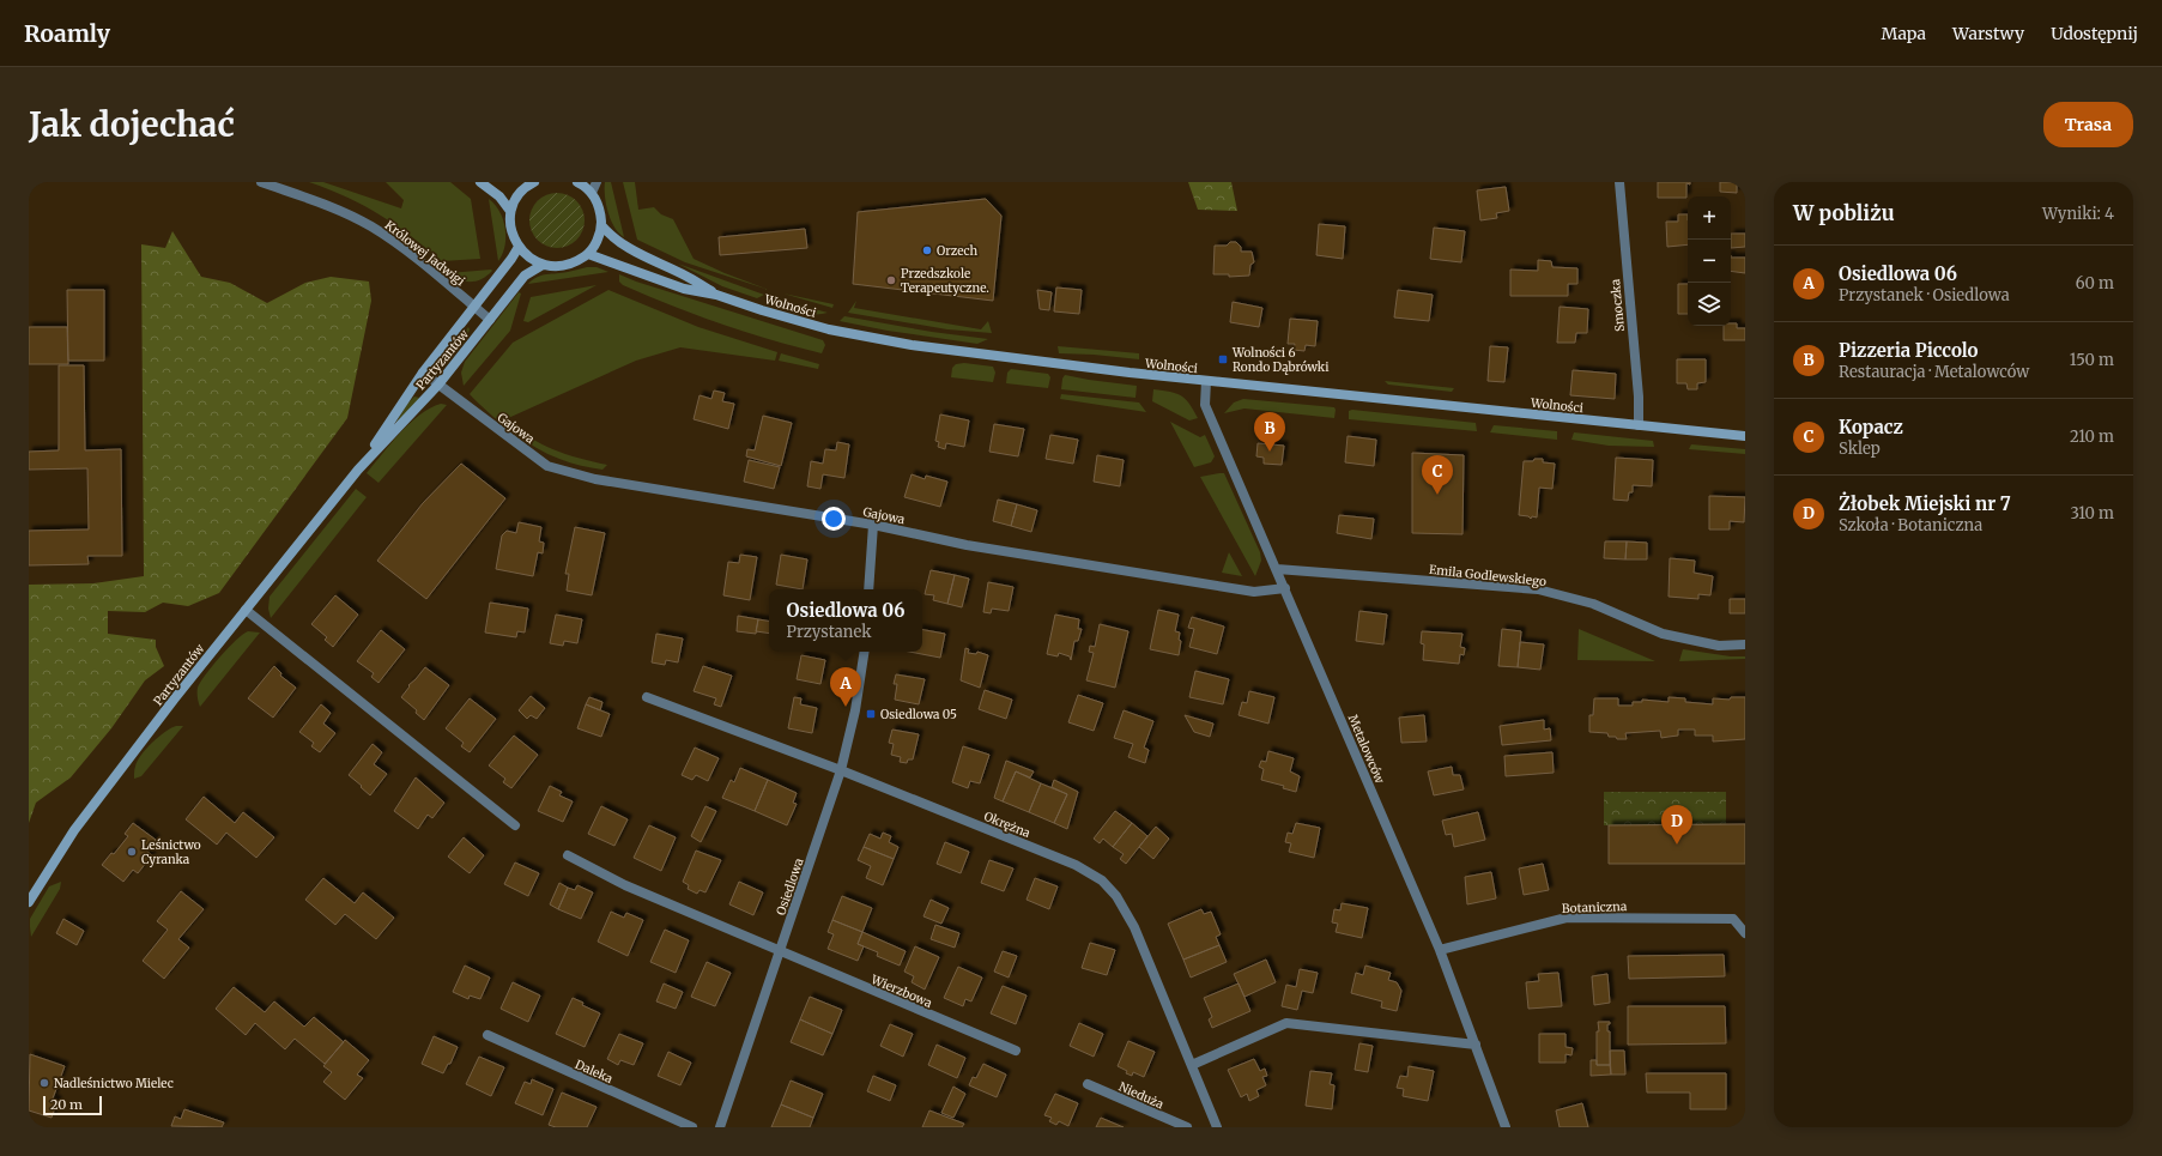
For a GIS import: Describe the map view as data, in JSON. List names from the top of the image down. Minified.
{"streets":{"main road":["Wolności","Partyzantów"],"street":["Królowej Jadwigi","Smoczka","Gajowa","Emila Godlewskiego","Metalowców","Okrężna","Osiedlowa","Botaniczna","Wierzbowa","Daleka","Nieduża"]},"crossings":[["Królowej Jadwigi","Partyzantów"],["Wolności","Smoczka"],["Wolności","Metalowców"],["Partyzantów","Gajowa"],["Gajowa","Metalowców"],["Emila Godlewskiego","Metalowców"],["Metalowców","Botaniczna"],["Okrężna","Osiedlowa"],["Osiedlowa","Wierzbowa"]],"places":{"other":["Orzech","Przedszkole Terapeutyczne.","Leśnictwo Cyranka","Nadleśnictwo Mielec"],"transit":["Wolności 6 Rondo Dąbrówki","Osiedlowa 05"]},"scale_bar":"20 m","page":{"header":"Roamly","nav":["Mapa","Warstwy","Udostępnij"],"buttons":"Trasa","title":"Jak dojechać","heading":["W pobliżu","Wyniki: 4"],"map_buttons":["+","−"],"list":[{"mark":"A","name":"Osiedlowa 06","note":"Przystanek · Osiedlowa","value":"60 m"},{"mark":"B","name":"Pizzeria Piccolo","note":"Restauracja · Metalowców","value":"150 m"},{"mark":"C","name":"Kopacz","note":"Sklep","value":"210 m"},{"mark":"D","name":"Żłobek Miejski nr 7","note":"Szkoła · Botaniczna","value":"310 m"}],"pins":["B","C","A","D"],"popup":["Osiedlowa 06","Przystanek"],"scale":"20 m"}}
